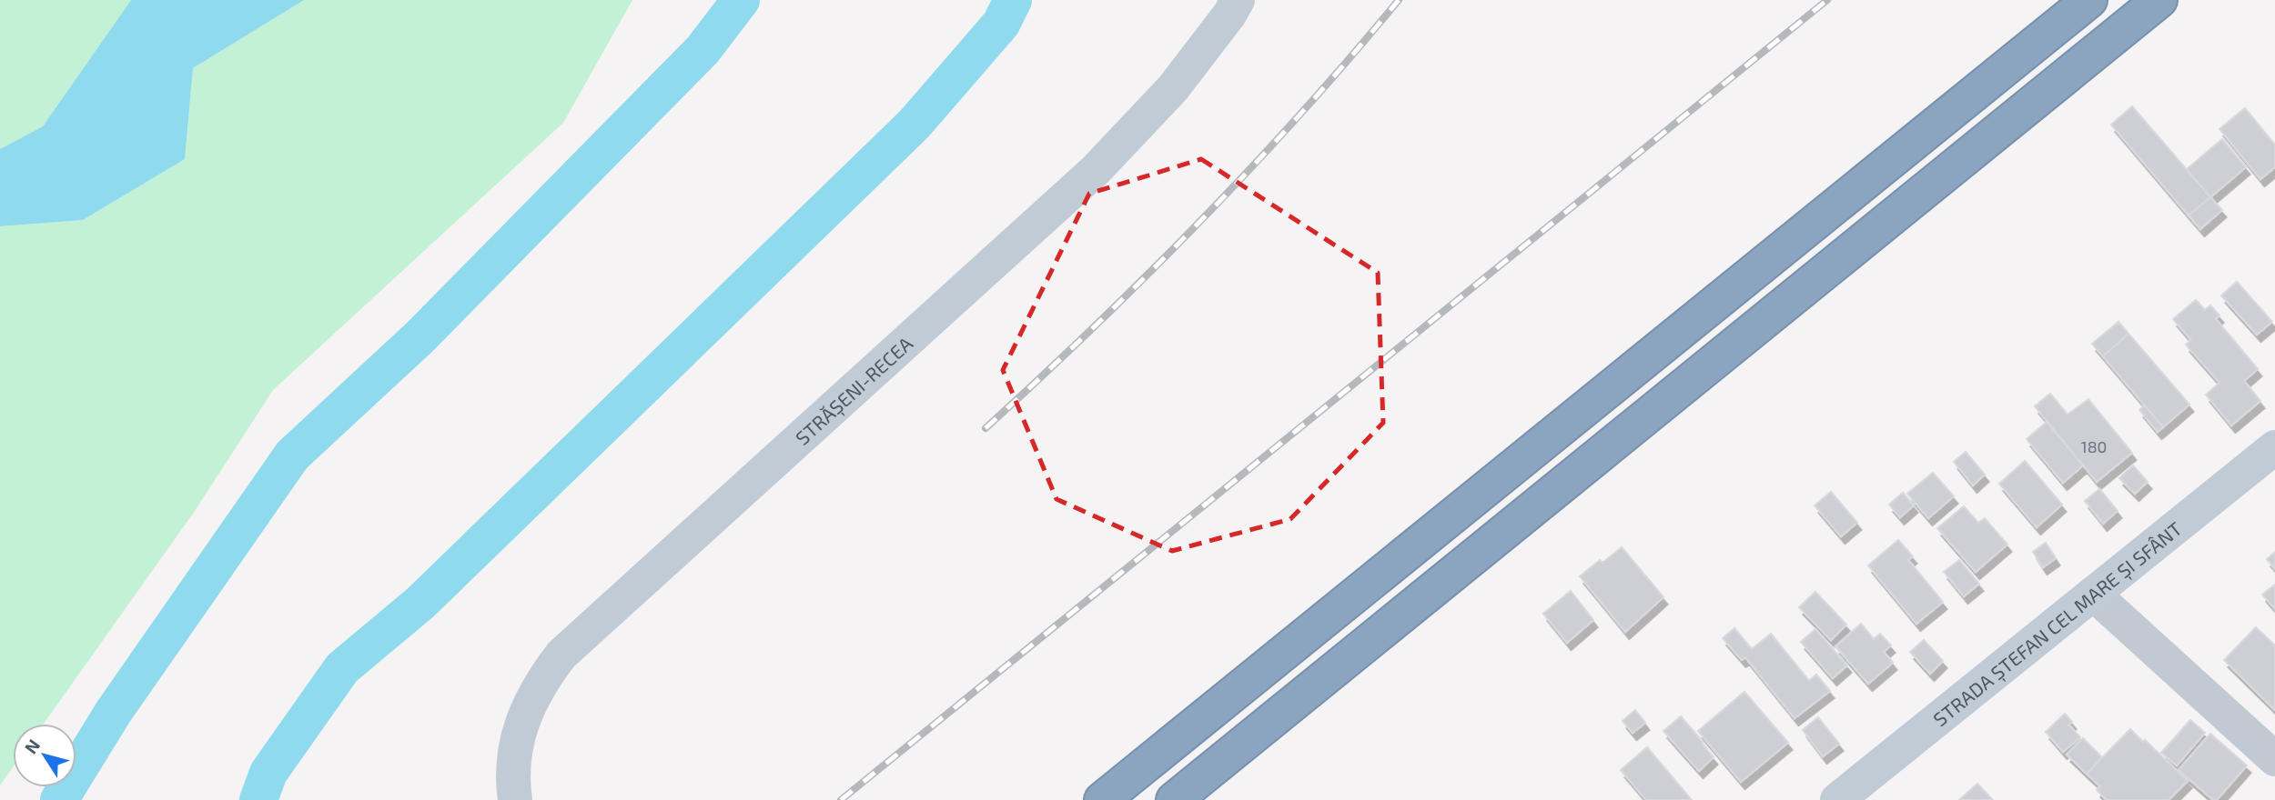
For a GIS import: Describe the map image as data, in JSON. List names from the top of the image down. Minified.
{"streets":{"main road":["STRĂȘENI-RECEA","STRADA ȘTEFAN CEL MARE ȘI SFÂNT"]},"house_numbers":["180"],"north":"top left"}
